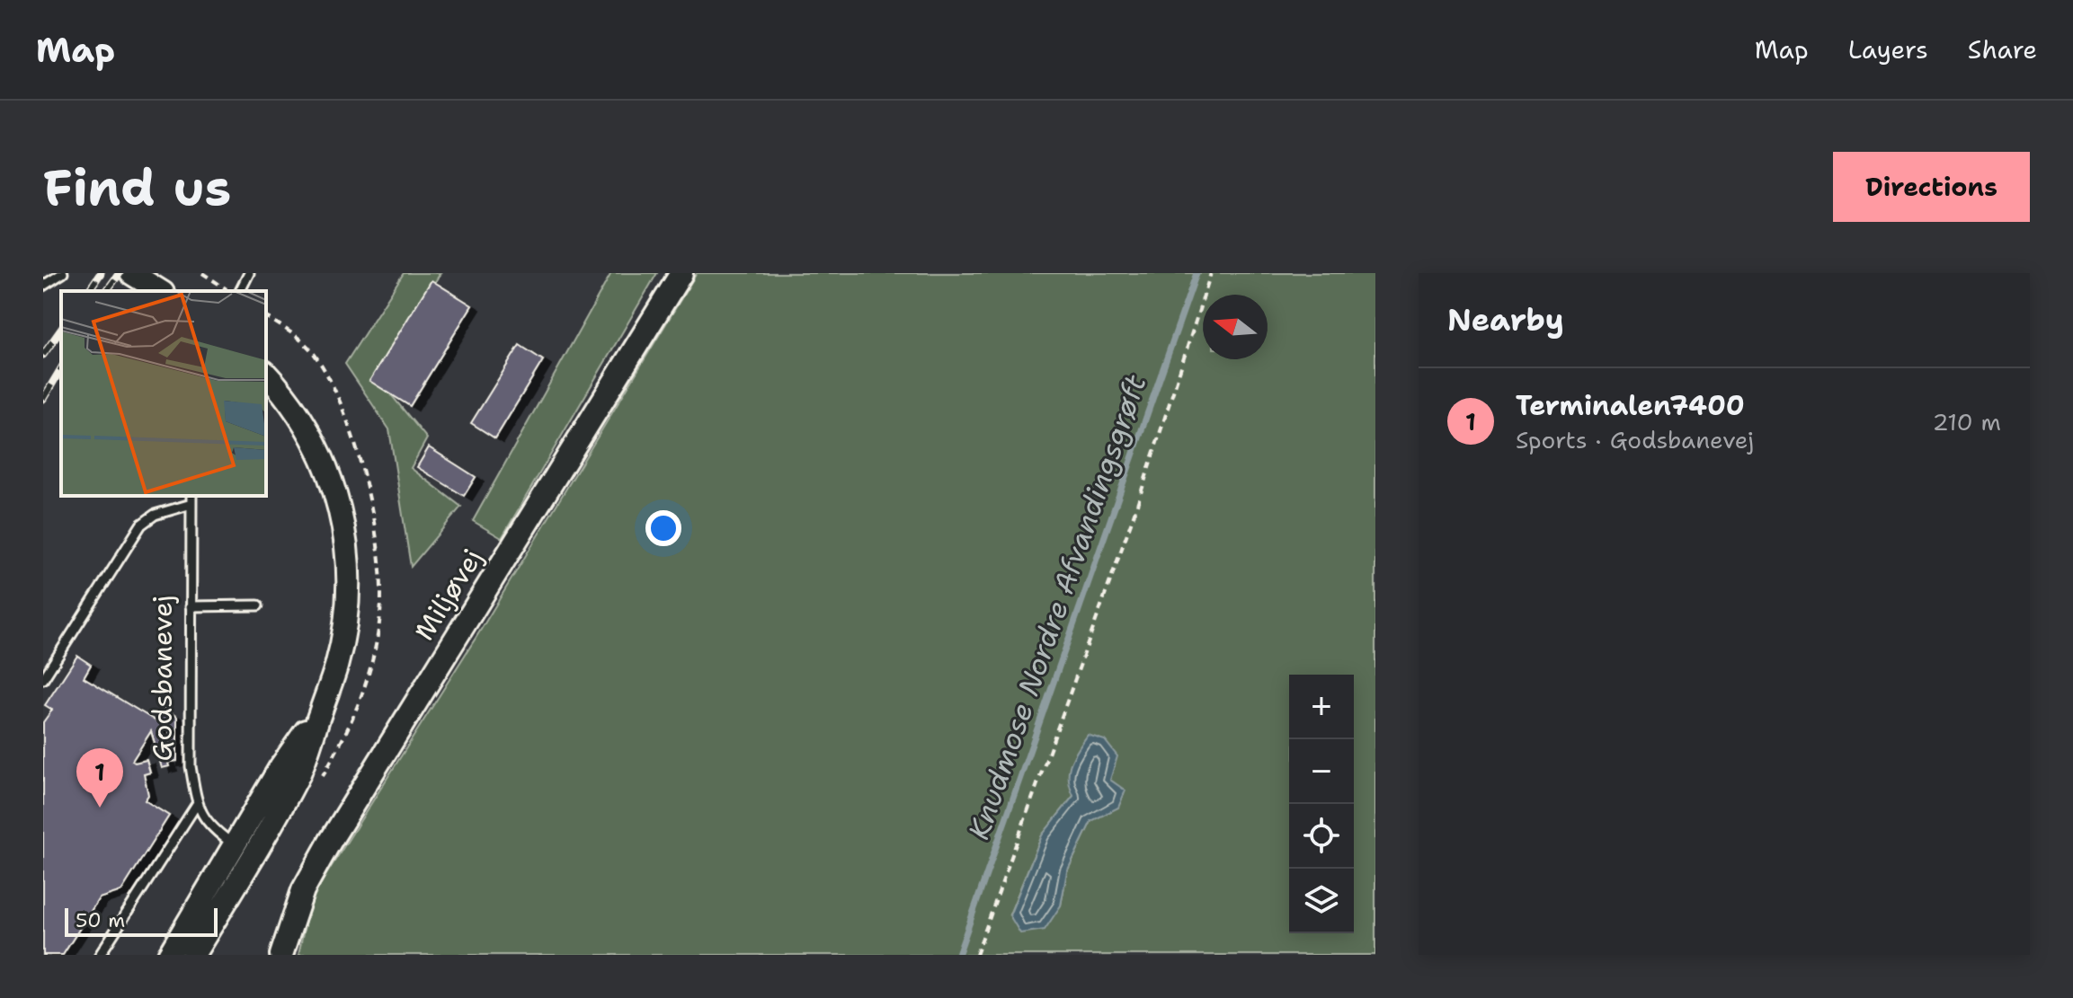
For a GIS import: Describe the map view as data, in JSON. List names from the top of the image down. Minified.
{"streets":{"street":["Miljøvej"],"lane":["Godsbanevej"]},"water":["Knudmose Nordre Afvandingsgrøft"],"scale_bar":"50 m","north":"left","page":{"header":"Map","nav":["Map","Layers","Share"],"buttons":"Directions","title":"Find us","heading":"Nearby","list":[{"mark":"1","name":"Terminalen7400","note":"Sports · Godsbanevej","value":"210 m"}],"map_buttons":["+","−"],"pins":"1","scale":"50 m"}}
